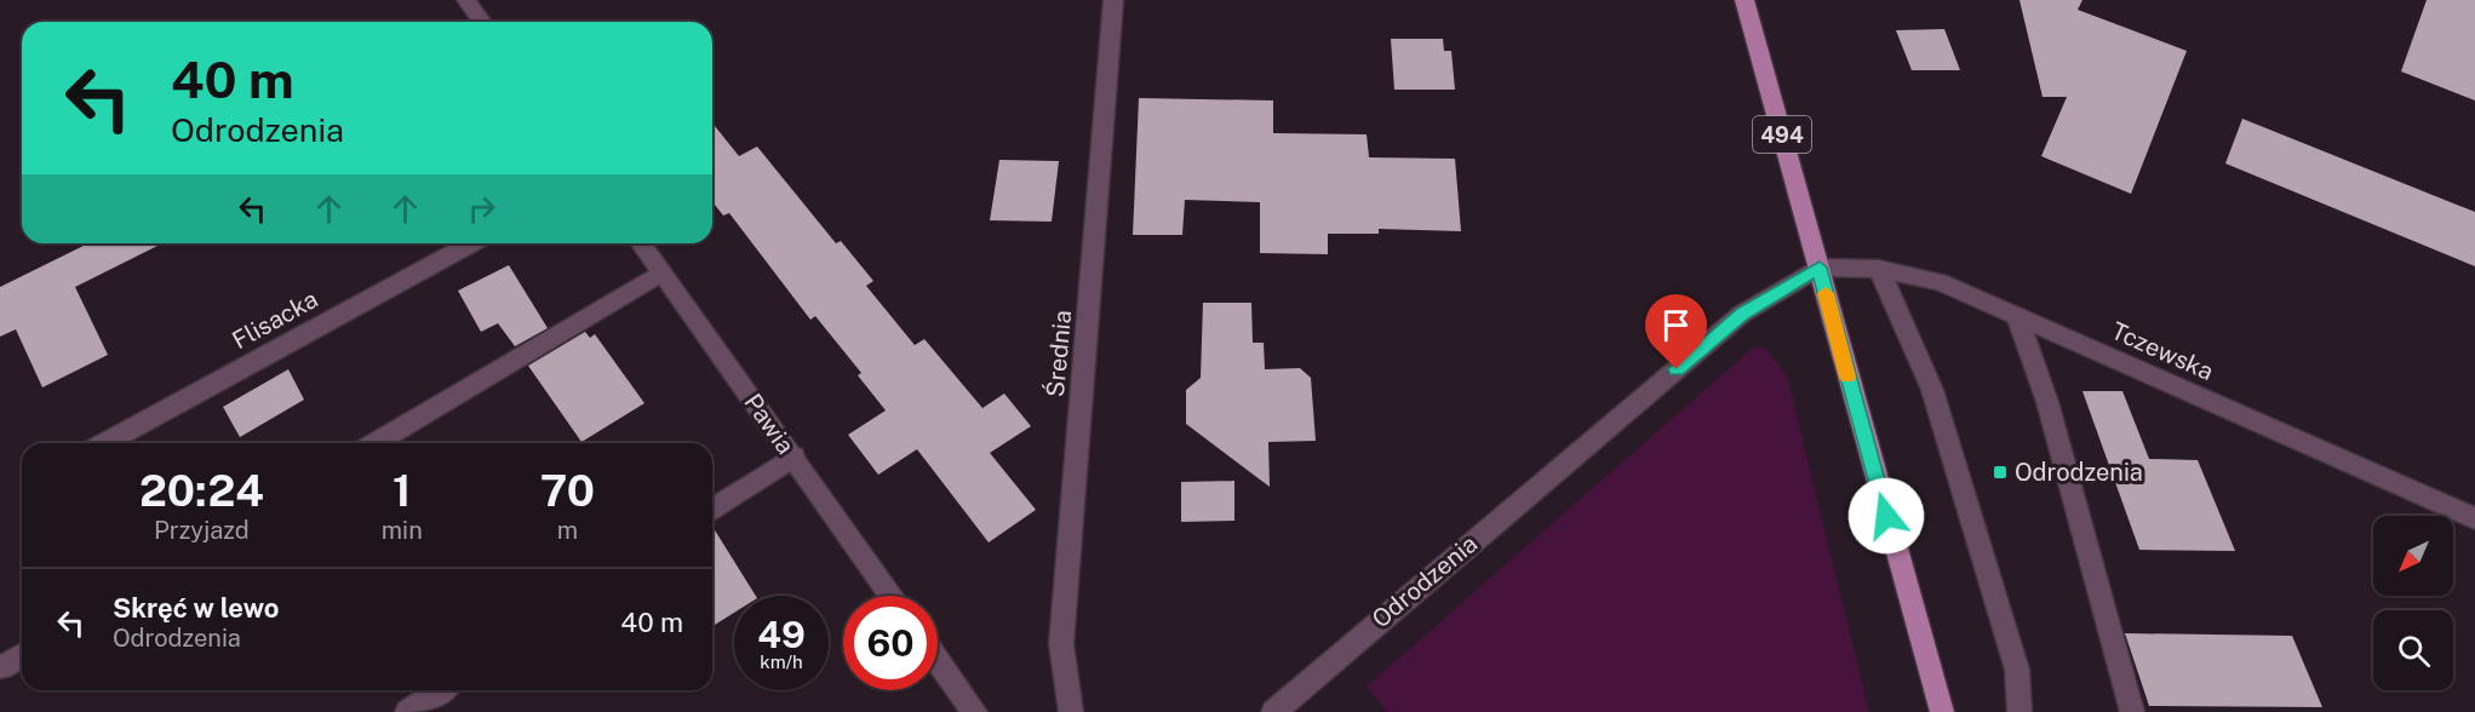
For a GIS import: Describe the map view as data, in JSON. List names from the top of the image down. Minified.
{"streets":{"main road":["494"],"street":["Flisacka","Tczewska","Średnia","Pawia","Odrodzenia"]},"crossings":[["494","Tczewska"],["494","Odrodzenia"],["Tczewska","Odrodzenia"]],"places":{"transit":["Odrodzenia"]},"north":"bottom left","page":{"turn":["40 m","Odrodzenia"],"eta":["20:24","Przyjazd","1","min","70","m"],"list":[{"name":"Skręć w lewo","note":"Odrodzenia","value":"40 m"}],"speed":"49 km/h","limit":"60"}}
